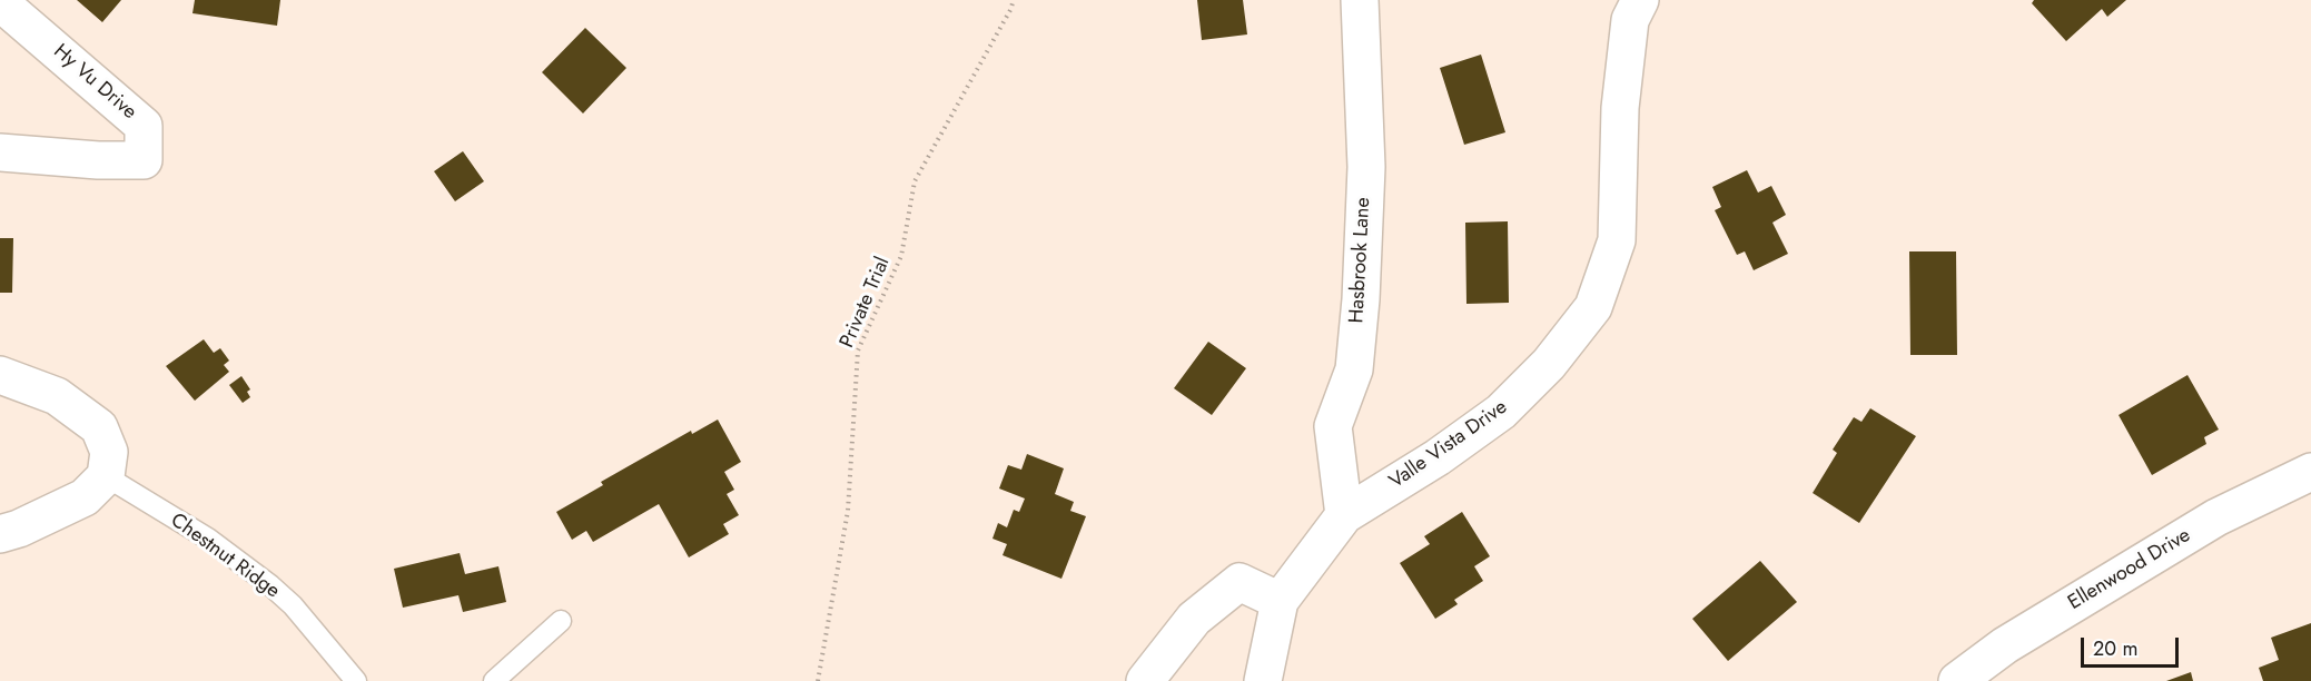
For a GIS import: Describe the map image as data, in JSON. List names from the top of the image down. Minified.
{"streets":{"street":["Hy Vu Drive","Hasbrook Lane","Valle Vista Drive","Ellenwood Drive"],"lane":["Chestnut Ridge"],"path":["Private Trial"]},"crossings":[["Hasbrook Lane","Valle Vista Drive"]],"scale_bar":"20 m"}
